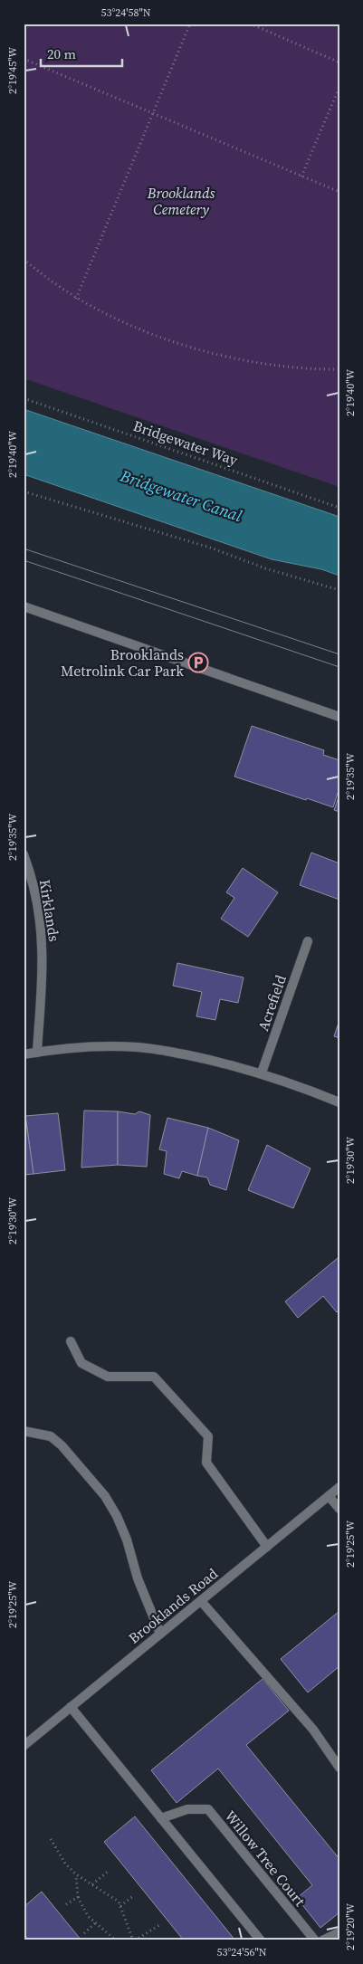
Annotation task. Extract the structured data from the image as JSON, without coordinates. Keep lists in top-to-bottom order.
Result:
{
  "streets": {
    "street": [
      "Kirklands",
      "Acrefield",
      "Brooklands Road",
      "Willow Tree Court"
    ],
    "path": ["Bridgewater Way"]
  },
  "water": ["Bridgewater Canal"],
  "parks": ["Brooklands Cemetery"],
  "places": {
    "parking": ["Brooklands Metrolink Car Park"]
  },
  "scale_bar": "20 m",
  "coordinates": [
    "53°24'58\"N",
    "2°19'45\"W",
    "2°19'40\"W",
    "2°19'35\"W",
    "2°19'30\"W",
    "2°19'25\"W",
    "2°19'20\"W",
    "53°24'56\"N"
  ]
}
